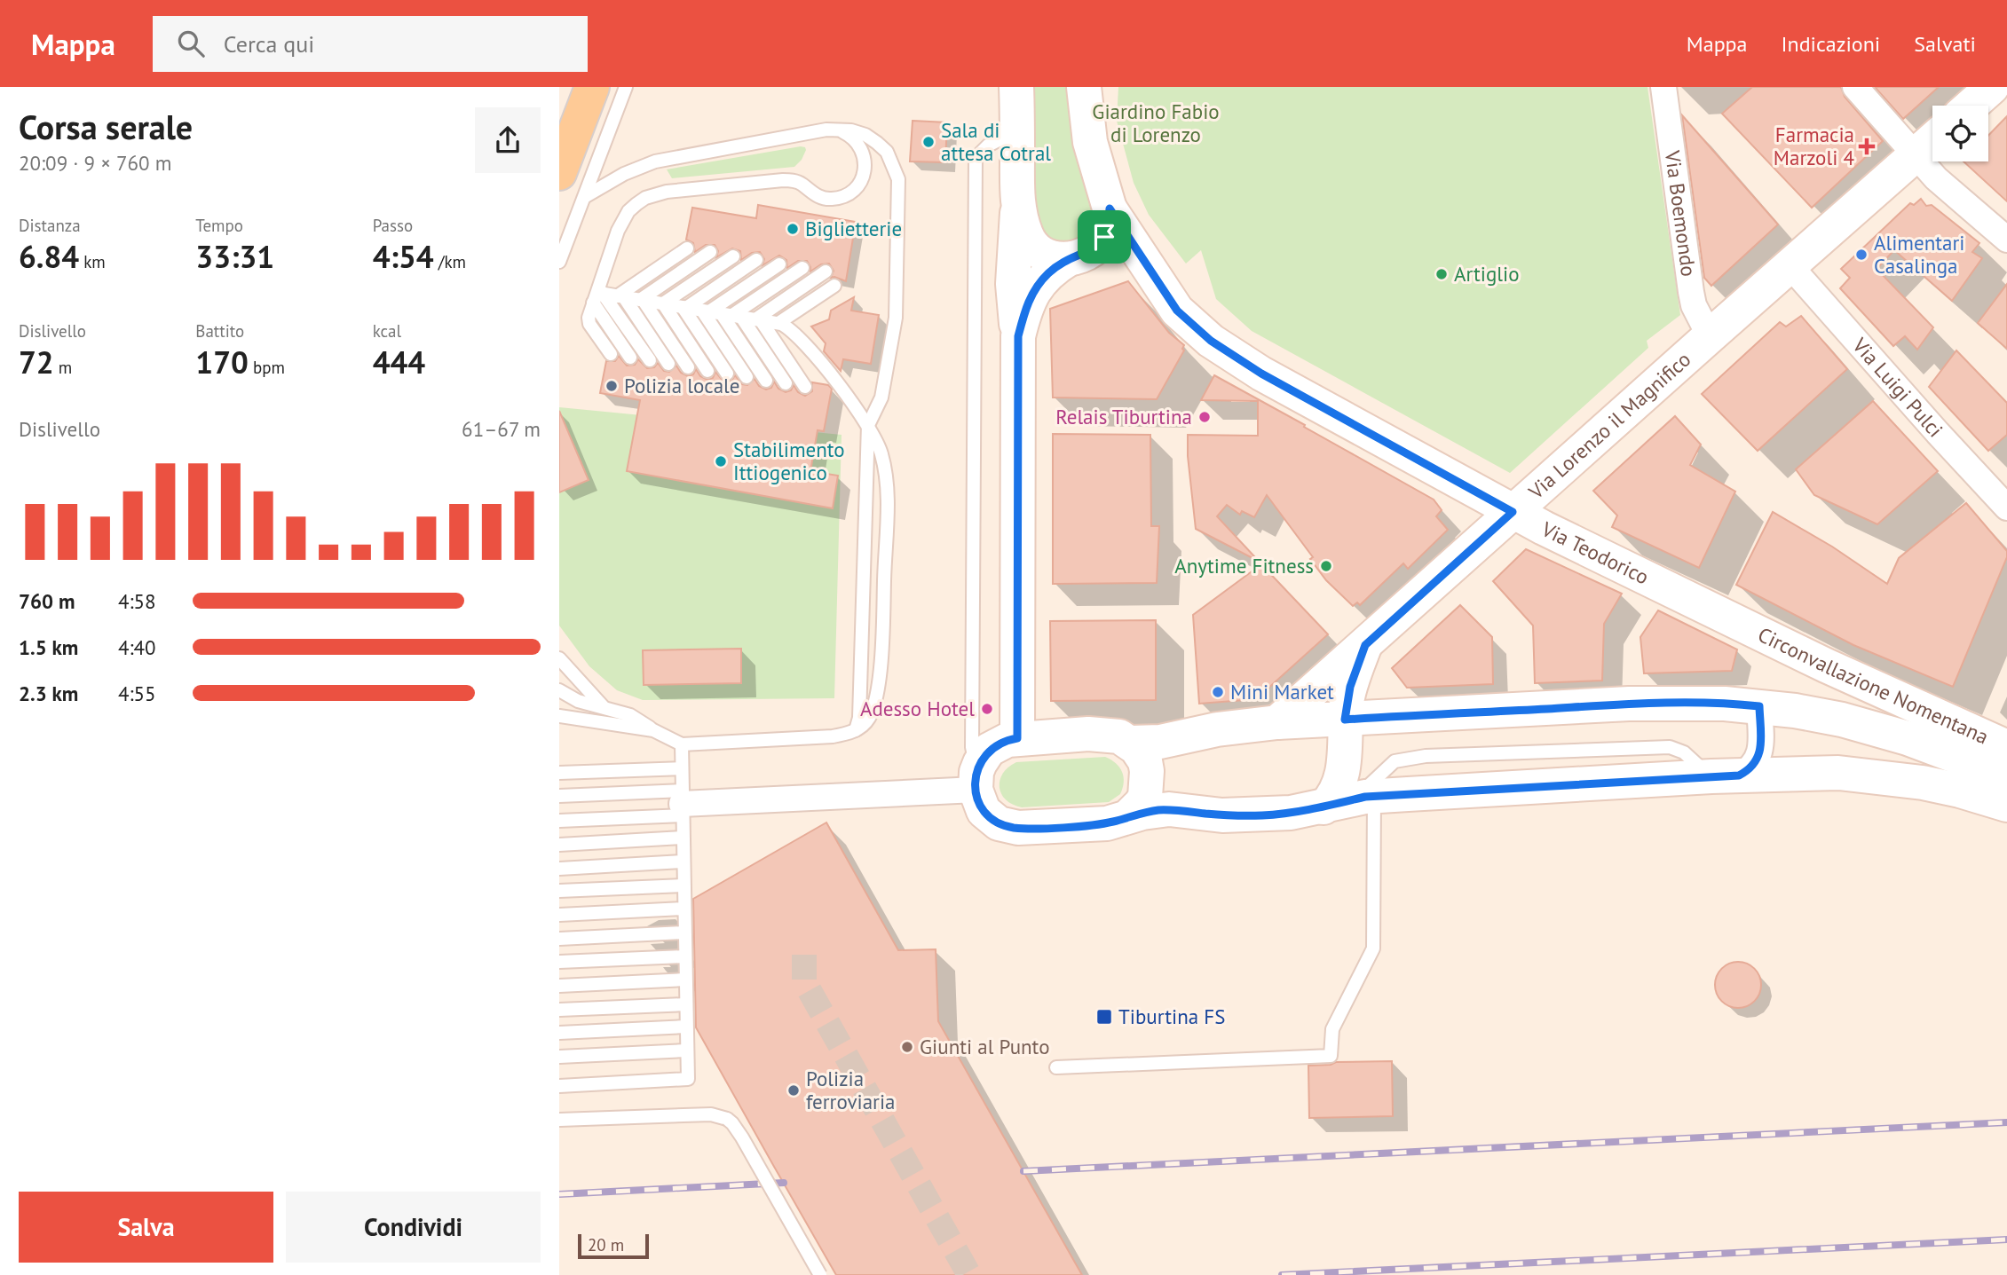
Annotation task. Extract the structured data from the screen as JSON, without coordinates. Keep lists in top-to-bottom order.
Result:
{
  "streets": {
    "street": [
      "Via Boemondo",
      "Via Luigi Pulci",
      "Via Lorenzo il Magnifico",
      "Via Teodorico",
      "Circonvallazione Nomentana"
    ]
  },
  "crossings": [
    ["Via Boemondo", "Via Lorenzo il Magnifico"],
    ["Via Luigi Pulci", "Via Lorenzo il Magnifico"],
    ["Via Lorenzo il Magnifico", "Via Teodorico"],
    ["Via Lorenzo il Magnifico", "Circonvallazione Nomentana"],
    ["Via Teodorico", "Circonvallazione Nomentana"]
  ],
  "parks": ["Giardino Fabio di Lorenzo"],
  "places": {
    "other": [
      "Sala di attesa Cotral",
      "Biglietterie",
      "Alimentari Casalinga",
      "Artiglio",
      "Polizia locale",
      "Relais Tiburtina",
      "Stabilimento Ittiogenico",
      "Anytime Fitness",
      "Mini Market",
      "Adesso Hotel",
      "Giunti al Punto",
      "Polizia ferroviaria"
    ],
    "health": ["Farmacia Marzoli 4"],
    "transit": ["Tiburtina FS"]
  },
  "scale_bar": "20 m",
  "page": {
    "header": "Mappa",
    "search": "Cerca qui",
    "nav": ["Mappa", "Indicazioni", "Salvati"],
    "heading": ["Corsa serale", "20:09 · 9 × 760 m"],
    "stats": [
      ["Distanza", "6.84 km"],
      ["Tempo", "33:31"],
      ["Passo", "4:54 /km"],
      ["Dislivello", "72 m"],
      ["Battito", "170 bpm"],
      ["kcal", "444"]
    ],
    "chart": ["Dislivello", "61–67 m"],
    "list": [
      {
        "name": "760 m",
        "note": "4:58"
      },
      {
        "name": "1.5 km",
        "note": "4:40"
      },
      {
        "name": "2.3 km",
        "note": "4:55"
      }
    ],
    "buttons": ["Salva", "Condividi"],
    "scale": "20 m"
  }
}
